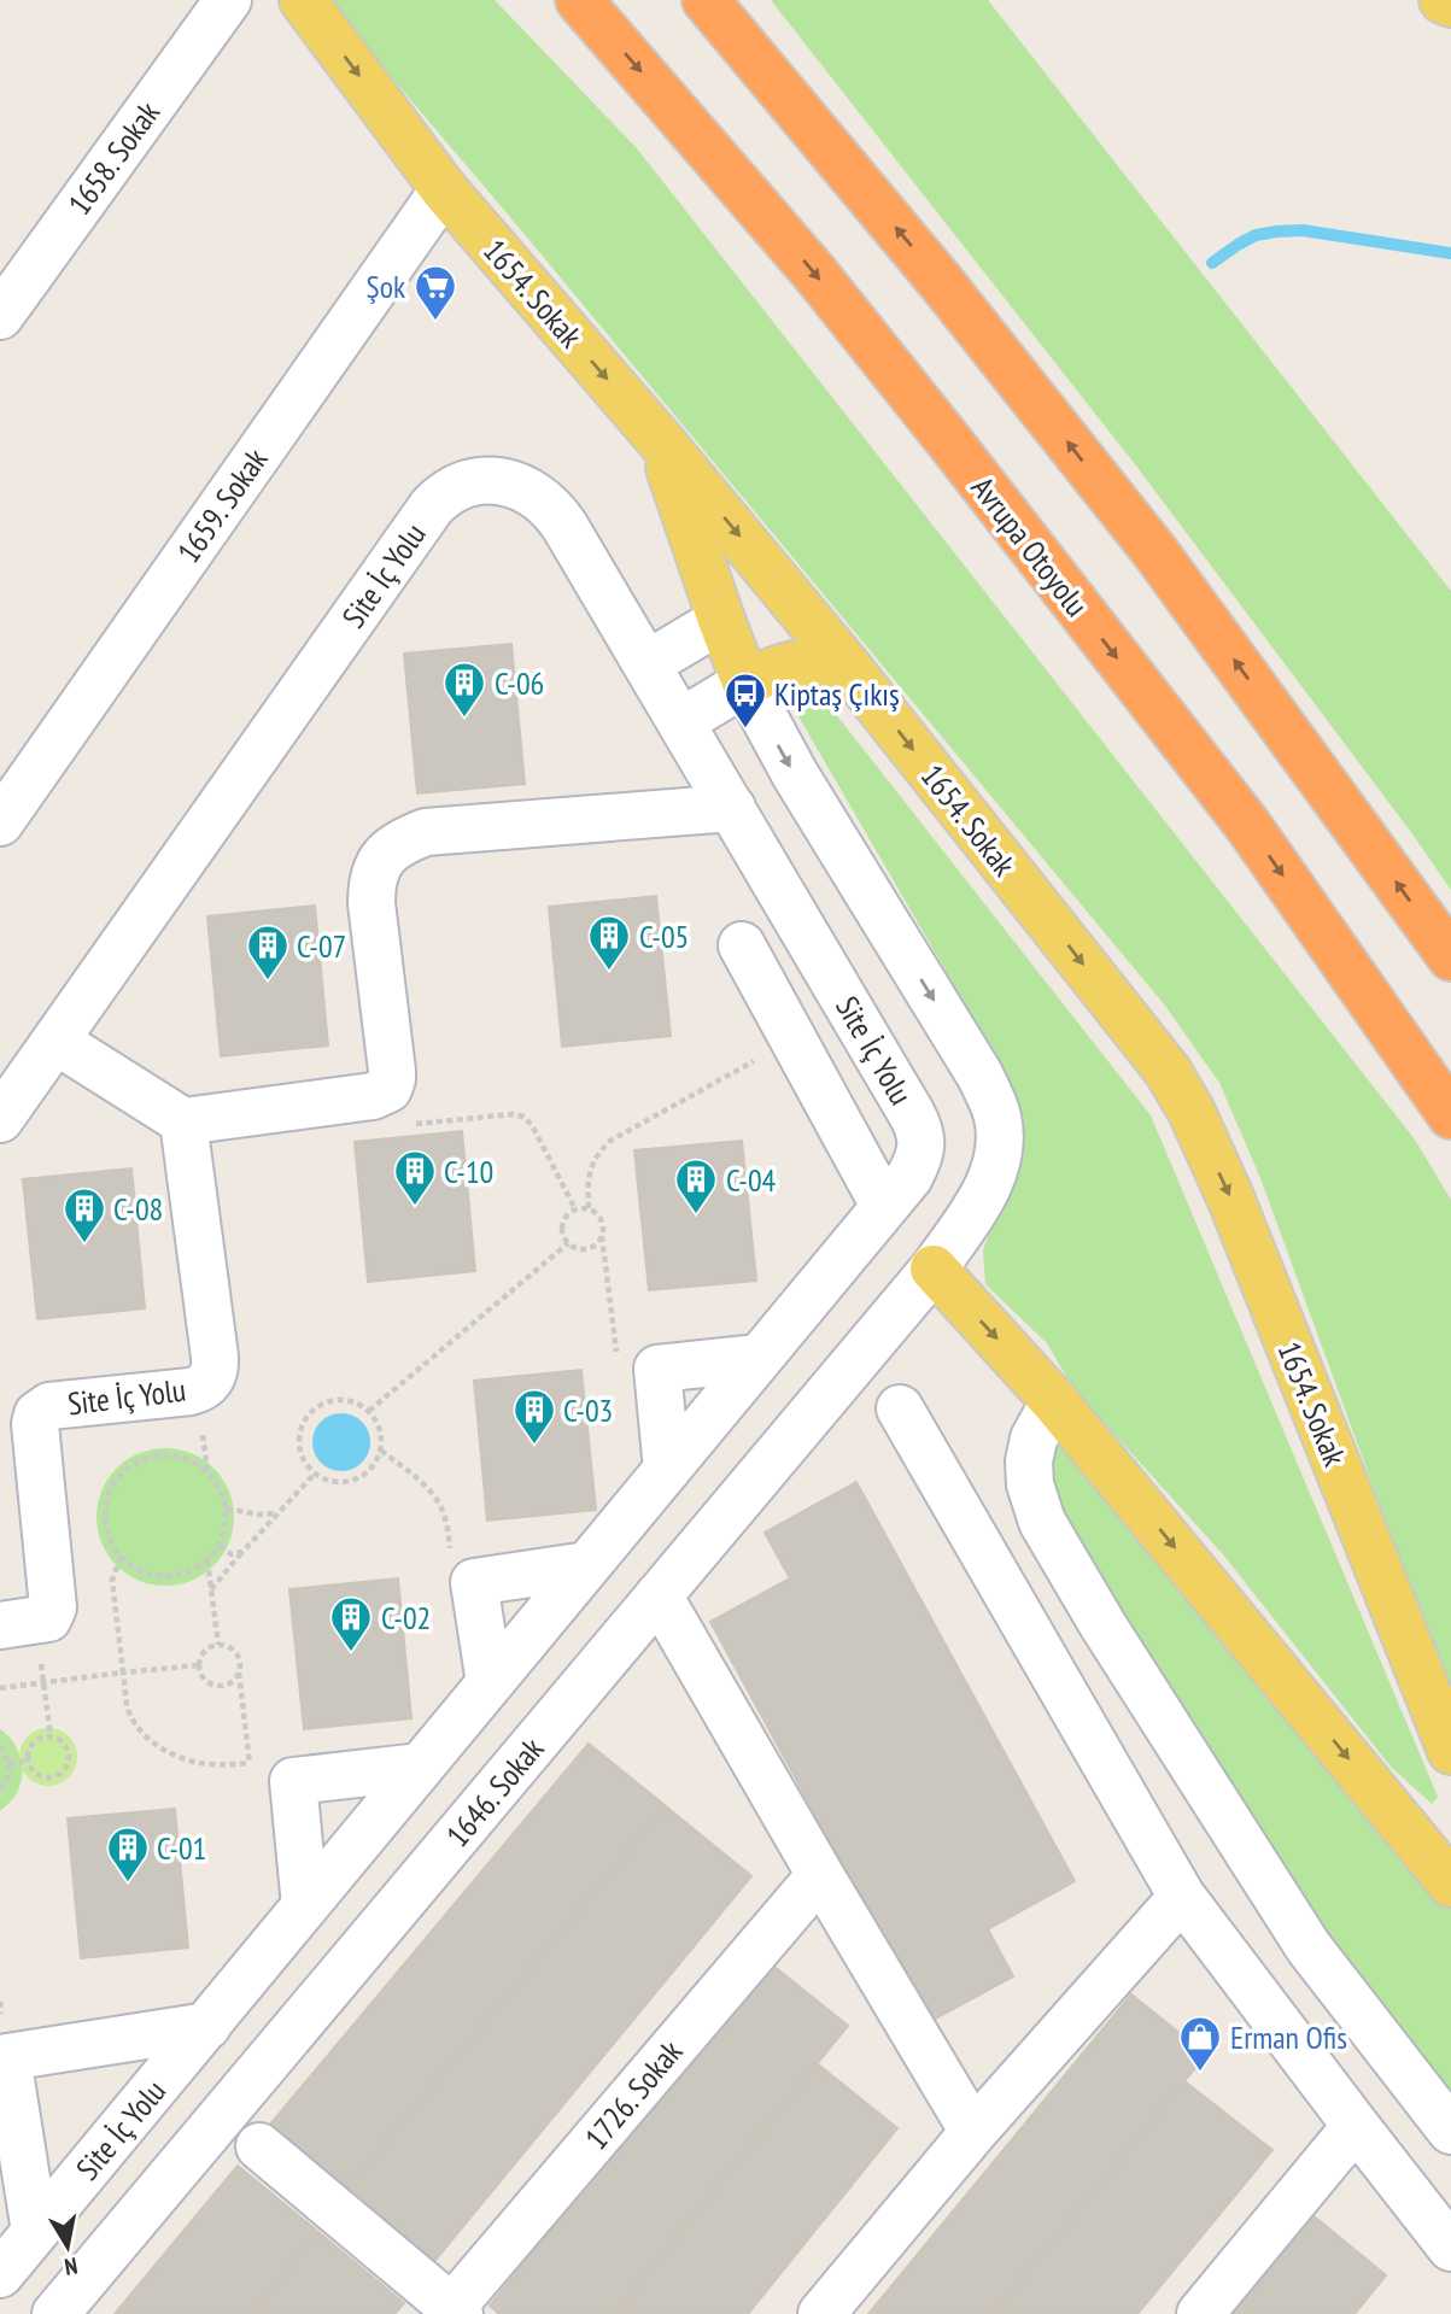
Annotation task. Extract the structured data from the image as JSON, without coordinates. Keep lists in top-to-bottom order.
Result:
{
  "streets": {
    "highway": ["Avrupa Otoyolu"],
    "main road": ["1654. Sokak"],
    "street": [
      "1658. Sokak",
      "1659. Sokak",
      "Site İç Yolu",
      "1646. Sokak",
      "1726. Sokak"
    ]
  },
  "crossings": [
    ["1654. Sokak", "1659. Sokak"]
  ],
  "places": {
    "supermarket": ["Şok"],
    "building": [
      "C-06",
      "C-05",
      "C-07",
      "C-10",
      "C-04",
      "C-08",
      "C-03",
      "C-02",
      "C-01"
    ],
    "bus stop": ["Kiptaş Çıkış"],
    "shop": ["Erman Ofis"]
  },
  "north": "bottom"
}
